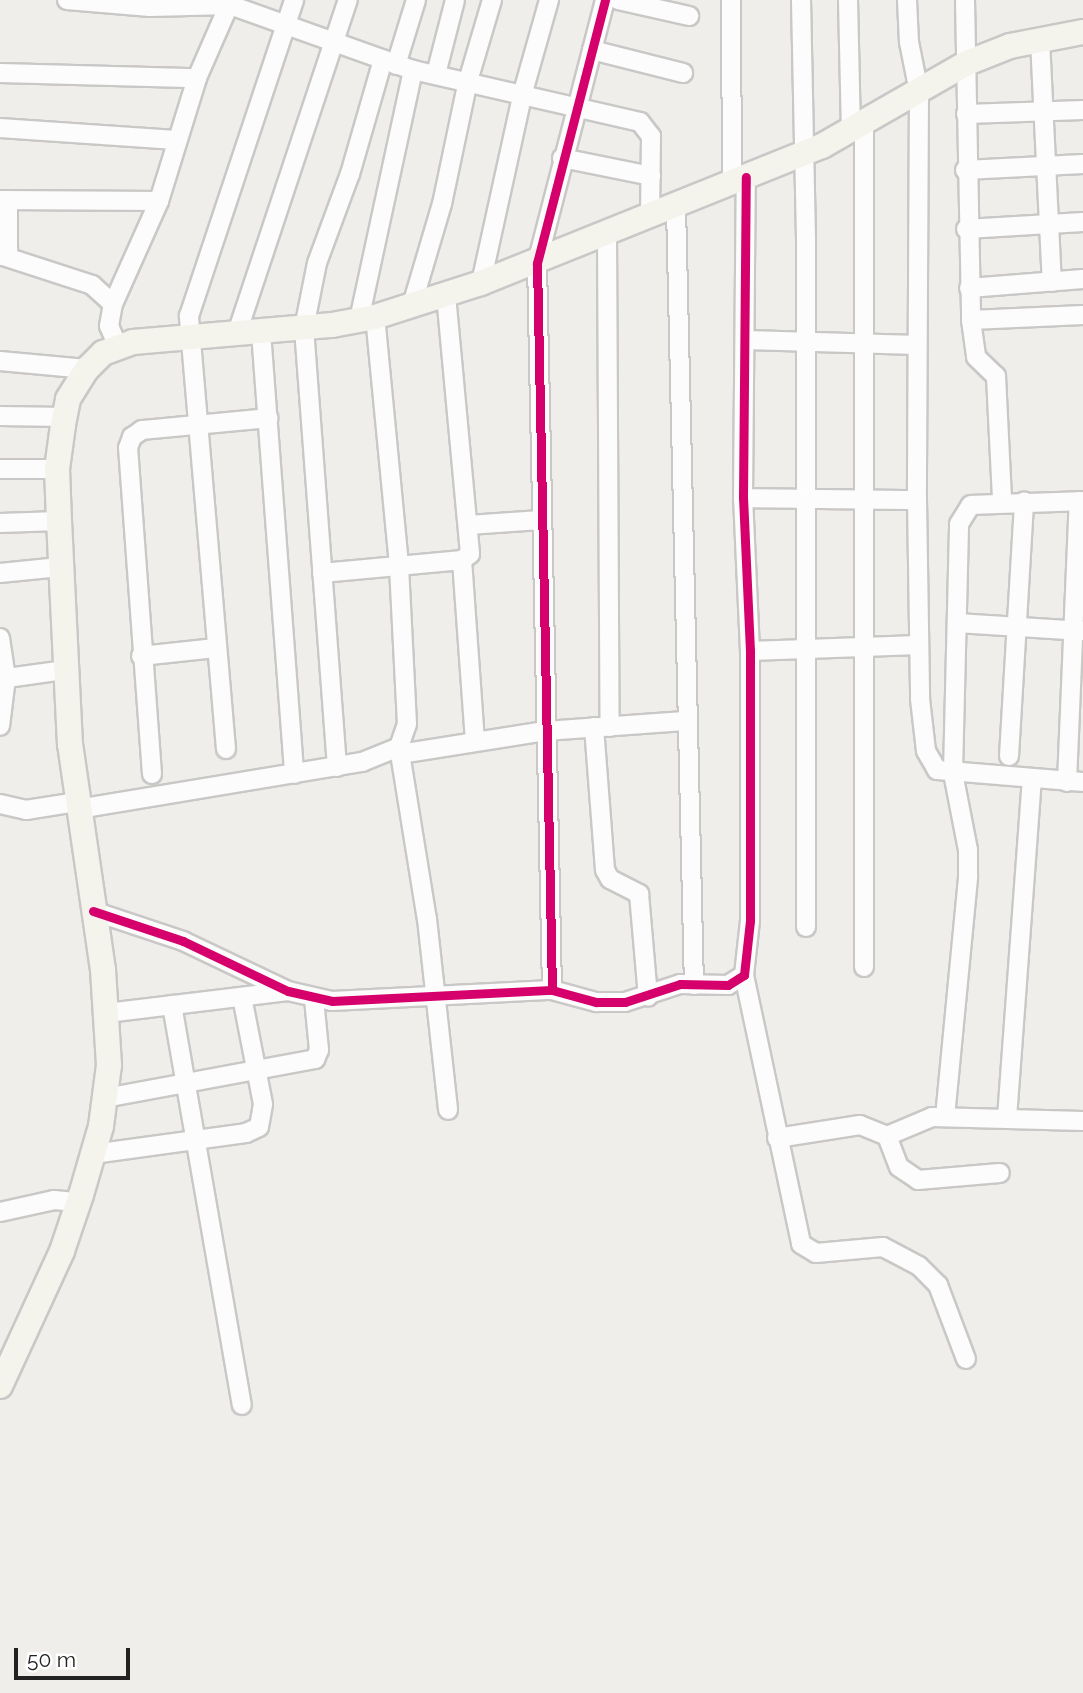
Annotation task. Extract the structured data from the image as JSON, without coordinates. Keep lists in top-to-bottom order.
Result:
{
  "scale_bar": "50 m"
}
